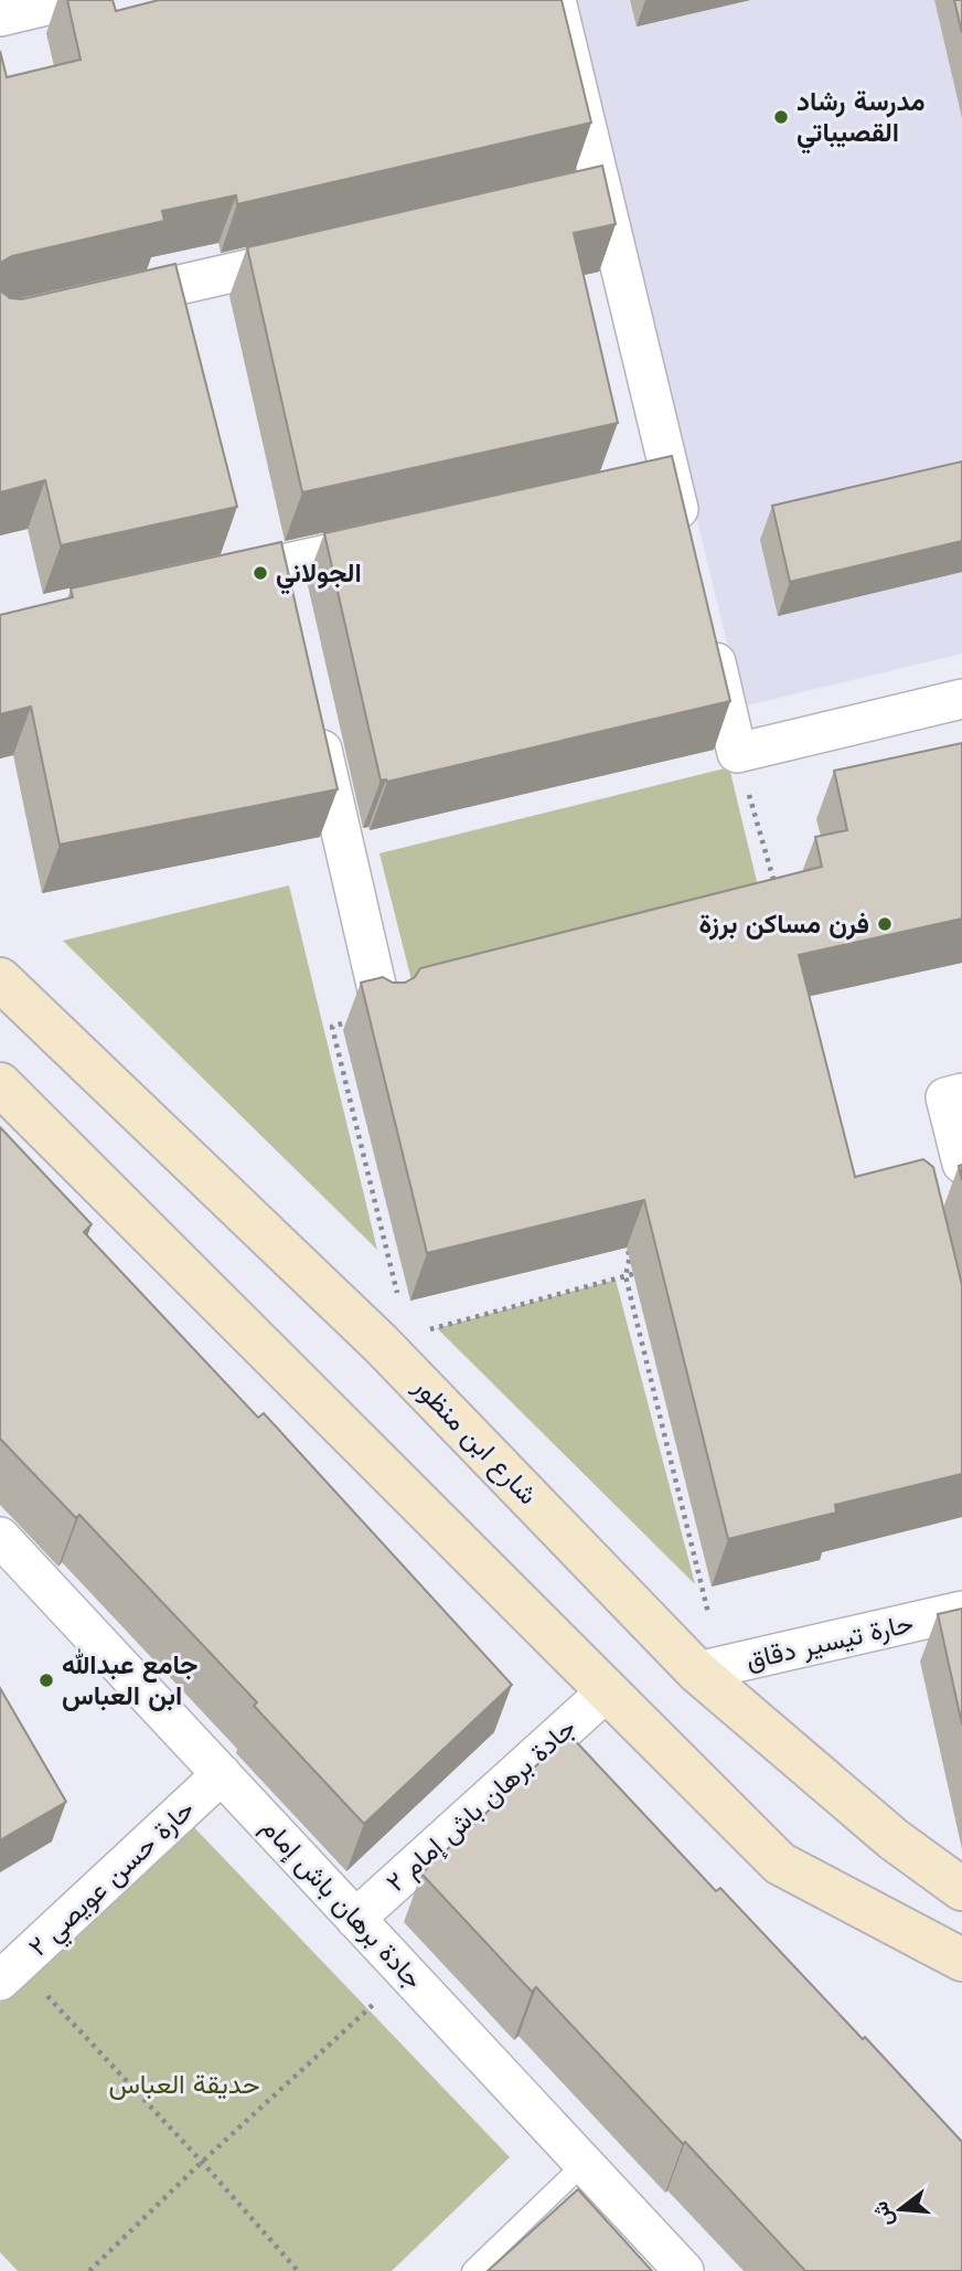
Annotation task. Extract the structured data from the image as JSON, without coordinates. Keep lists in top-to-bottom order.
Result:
{
  "streets": {
    "main road": ["شارع ابن منظور"],
    "street": [
      "حارة تيسير دقاق",
      "جادة برهان باش إمام ٢",
      "حارة حسن عويصي ٢",
      "جادة برهان باش إمام"
    ]
  },
  "crossings": [
    ["شارع ابن منظور", "حارة تيسير دقاق"],
    ["جادة برهان باش إمام ٢", "جادة برهان باش إمام"],
    ["حارة حسن عويصي ٢", "جادة برهان باش إمام"]
  ],
  "parks": ["حديقة العباس"],
  "places": [
    "مدرسة رشاد القصيباتي",
    "الجولاني",
    "فرن مساكن برزة",
    "جامع عبدالله ابن العباس"
  ],
  "north": "left"
}
